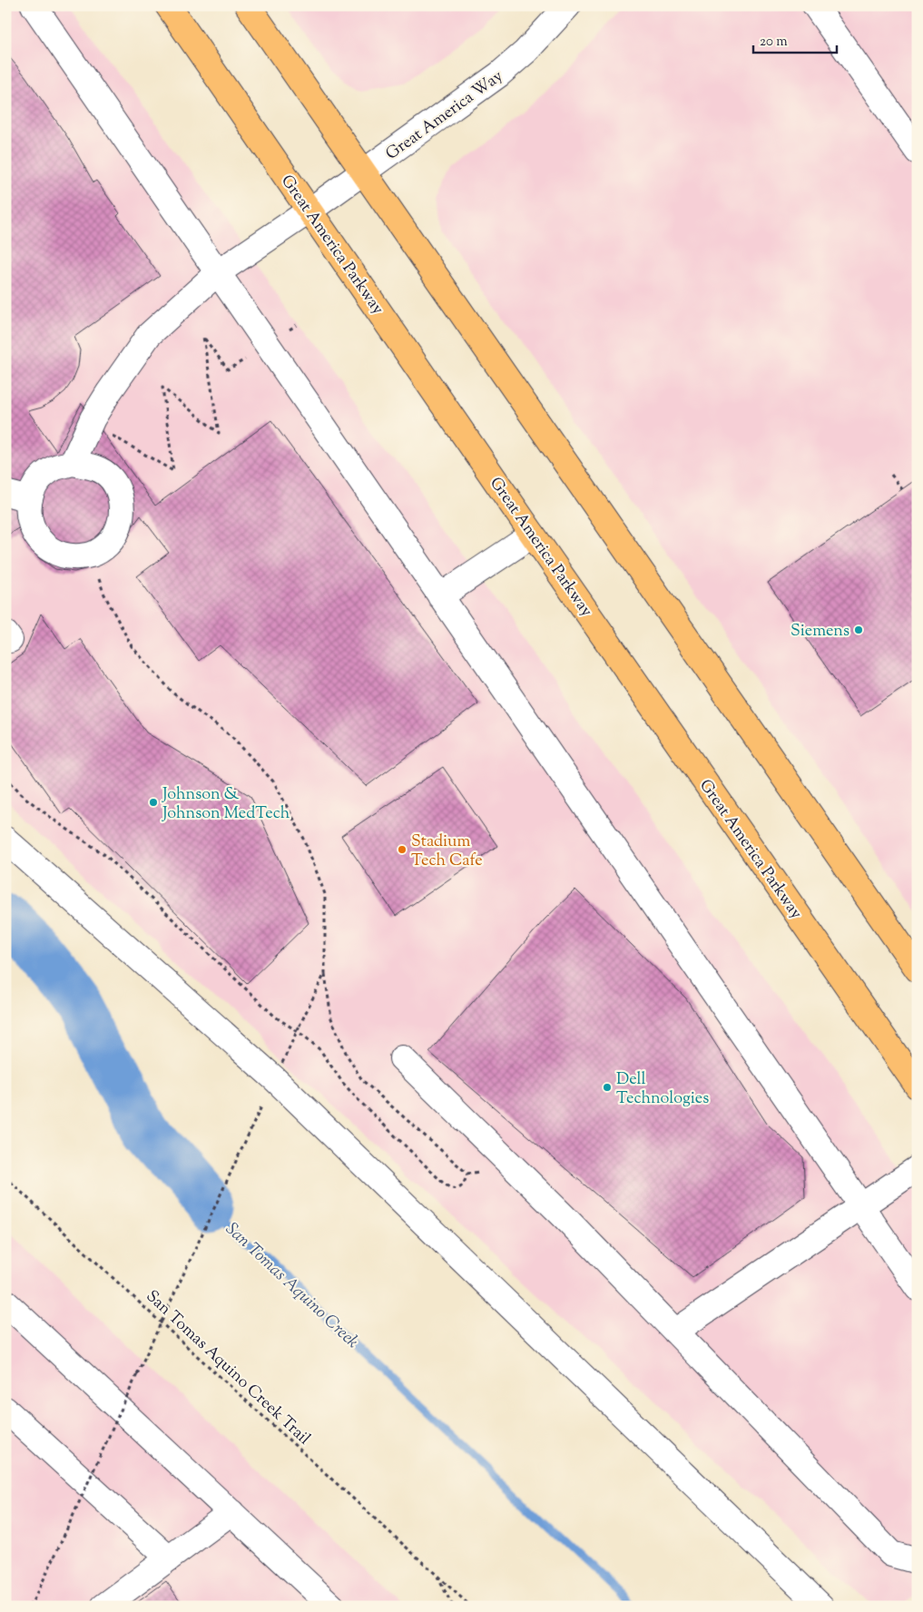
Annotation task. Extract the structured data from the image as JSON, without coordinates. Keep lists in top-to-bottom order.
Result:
{
  "streets": {
    "main road": ["Great America Parkway"],
    "street": ["Great America Way"],
    "path": ["San Tomas Aquino Creek Trail"]
  },
  "crossings": [
    ["Great America Way", "Great America Parkway"]
  ],
  "water": ["San Tomas Aquino Creek"],
  "places": [
    "Siemens",
    "Johnson & Johnson MedTech",
    "Stadium Tech Cafe",
    "Dell Technologies"
  ],
  "scale_bar": "20 m"
}
